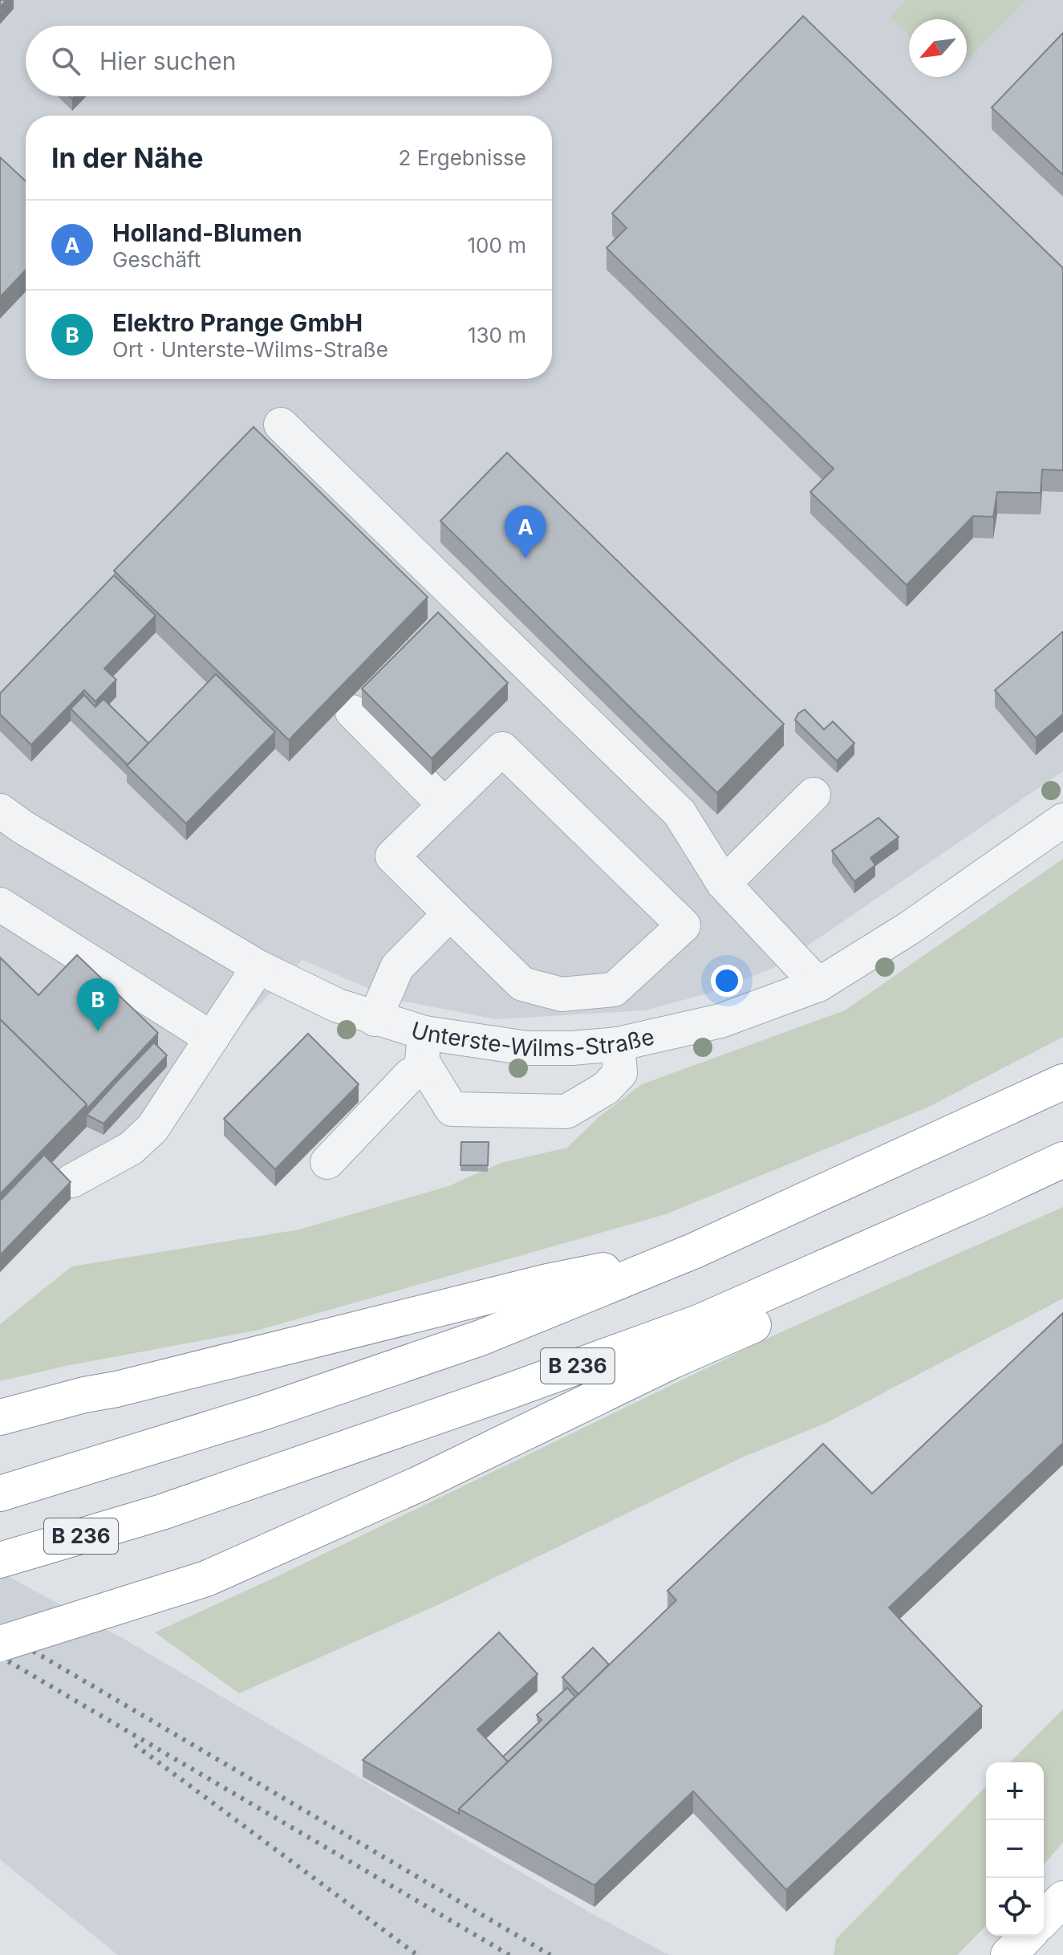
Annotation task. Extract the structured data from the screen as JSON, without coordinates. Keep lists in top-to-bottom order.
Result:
{
  "streets": {
    "main road": ["B 236"],
    "street": ["Unterste-Wilms-Straße"]
  },
  "north": "bottom left",
  "page": {
    "search": "Hier suchen",
    "heading": ["In der Nähe", "2 Ergebnisse"],
    "list": [
      {
        "mark": "A",
        "name": "Holland-Blumen",
        "note": "Geschäft",
        "value": "100 m"
      },
      {
        "mark": "B",
        "name": "Elektro Prange GmbH",
        "note": "Ort · Unterste-Wilms-Straße",
        "value": "130 m"
      }
    ],
    "pins": ["A", "B"],
    "map_buttons": ["+", "−"]
  }
}
